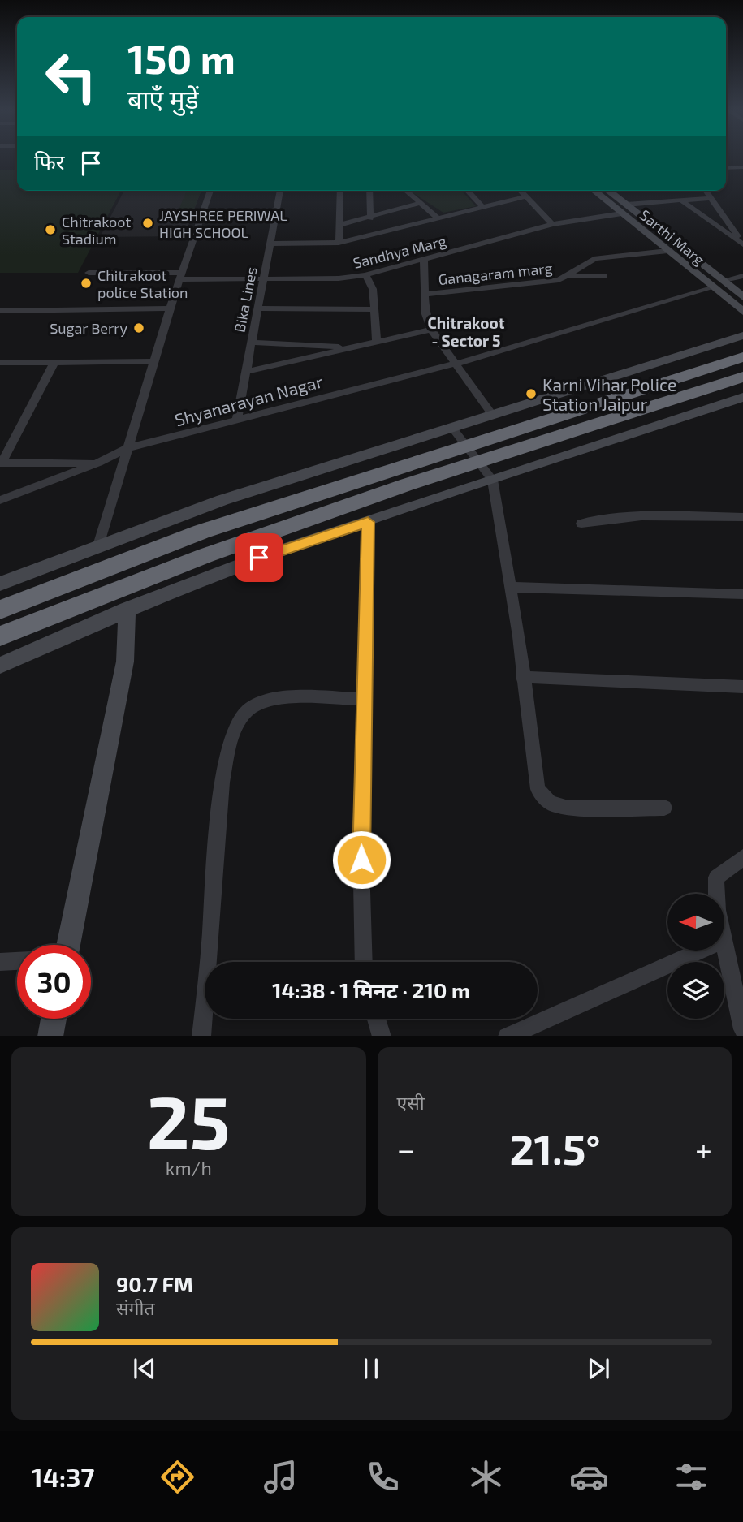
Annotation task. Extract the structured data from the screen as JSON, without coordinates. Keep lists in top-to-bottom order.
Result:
{
  "streets": {
    "street": [
      "Sarthi Marg",
      "Sandhya Marg",
      "Ganagaram marg",
      "Bika Lines",
      "Shyanarayan Nagar"
    ]
  },
  "crossings": [
    ["Sarthi Marg", "Sandhya Marg"],
    ["Sarthi Marg", "Ganagaram marg"],
    ["Sarthi Marg", "Shyanarayan Nagar"],
    ["Sandhya Marg", "Bika Lines"],
    ["Bika Lines", "Shyanarayan Nagar"]
  ],
  "districts": ["Chitrakoot - Sector 5"],
  "places": [
    "JAYSHREE PERIWAL HIGH SCHOOL",
    "Chitrakoot Stadium",
    "Chitrakoot police Station",
    "Sugar Berry",
    "Karni Vihar Police Station Jaipur"
  ],
  "north": "left",
  "page": {
    "turn": ["150 m", "बाएँ मुड़ें"],
    "then": "फिर",
    "limit": "30",
    "trip": "14:38 · 1 मिनट · 210 m",
    "tile": [
      ["25", "km/h"],
      "एसी"
    ],
    "heat": ["−", "21.5°", "+"],
    "song": ["90.7 FM", "संगीत"],
    "tabs": "14:37"
  }
}
